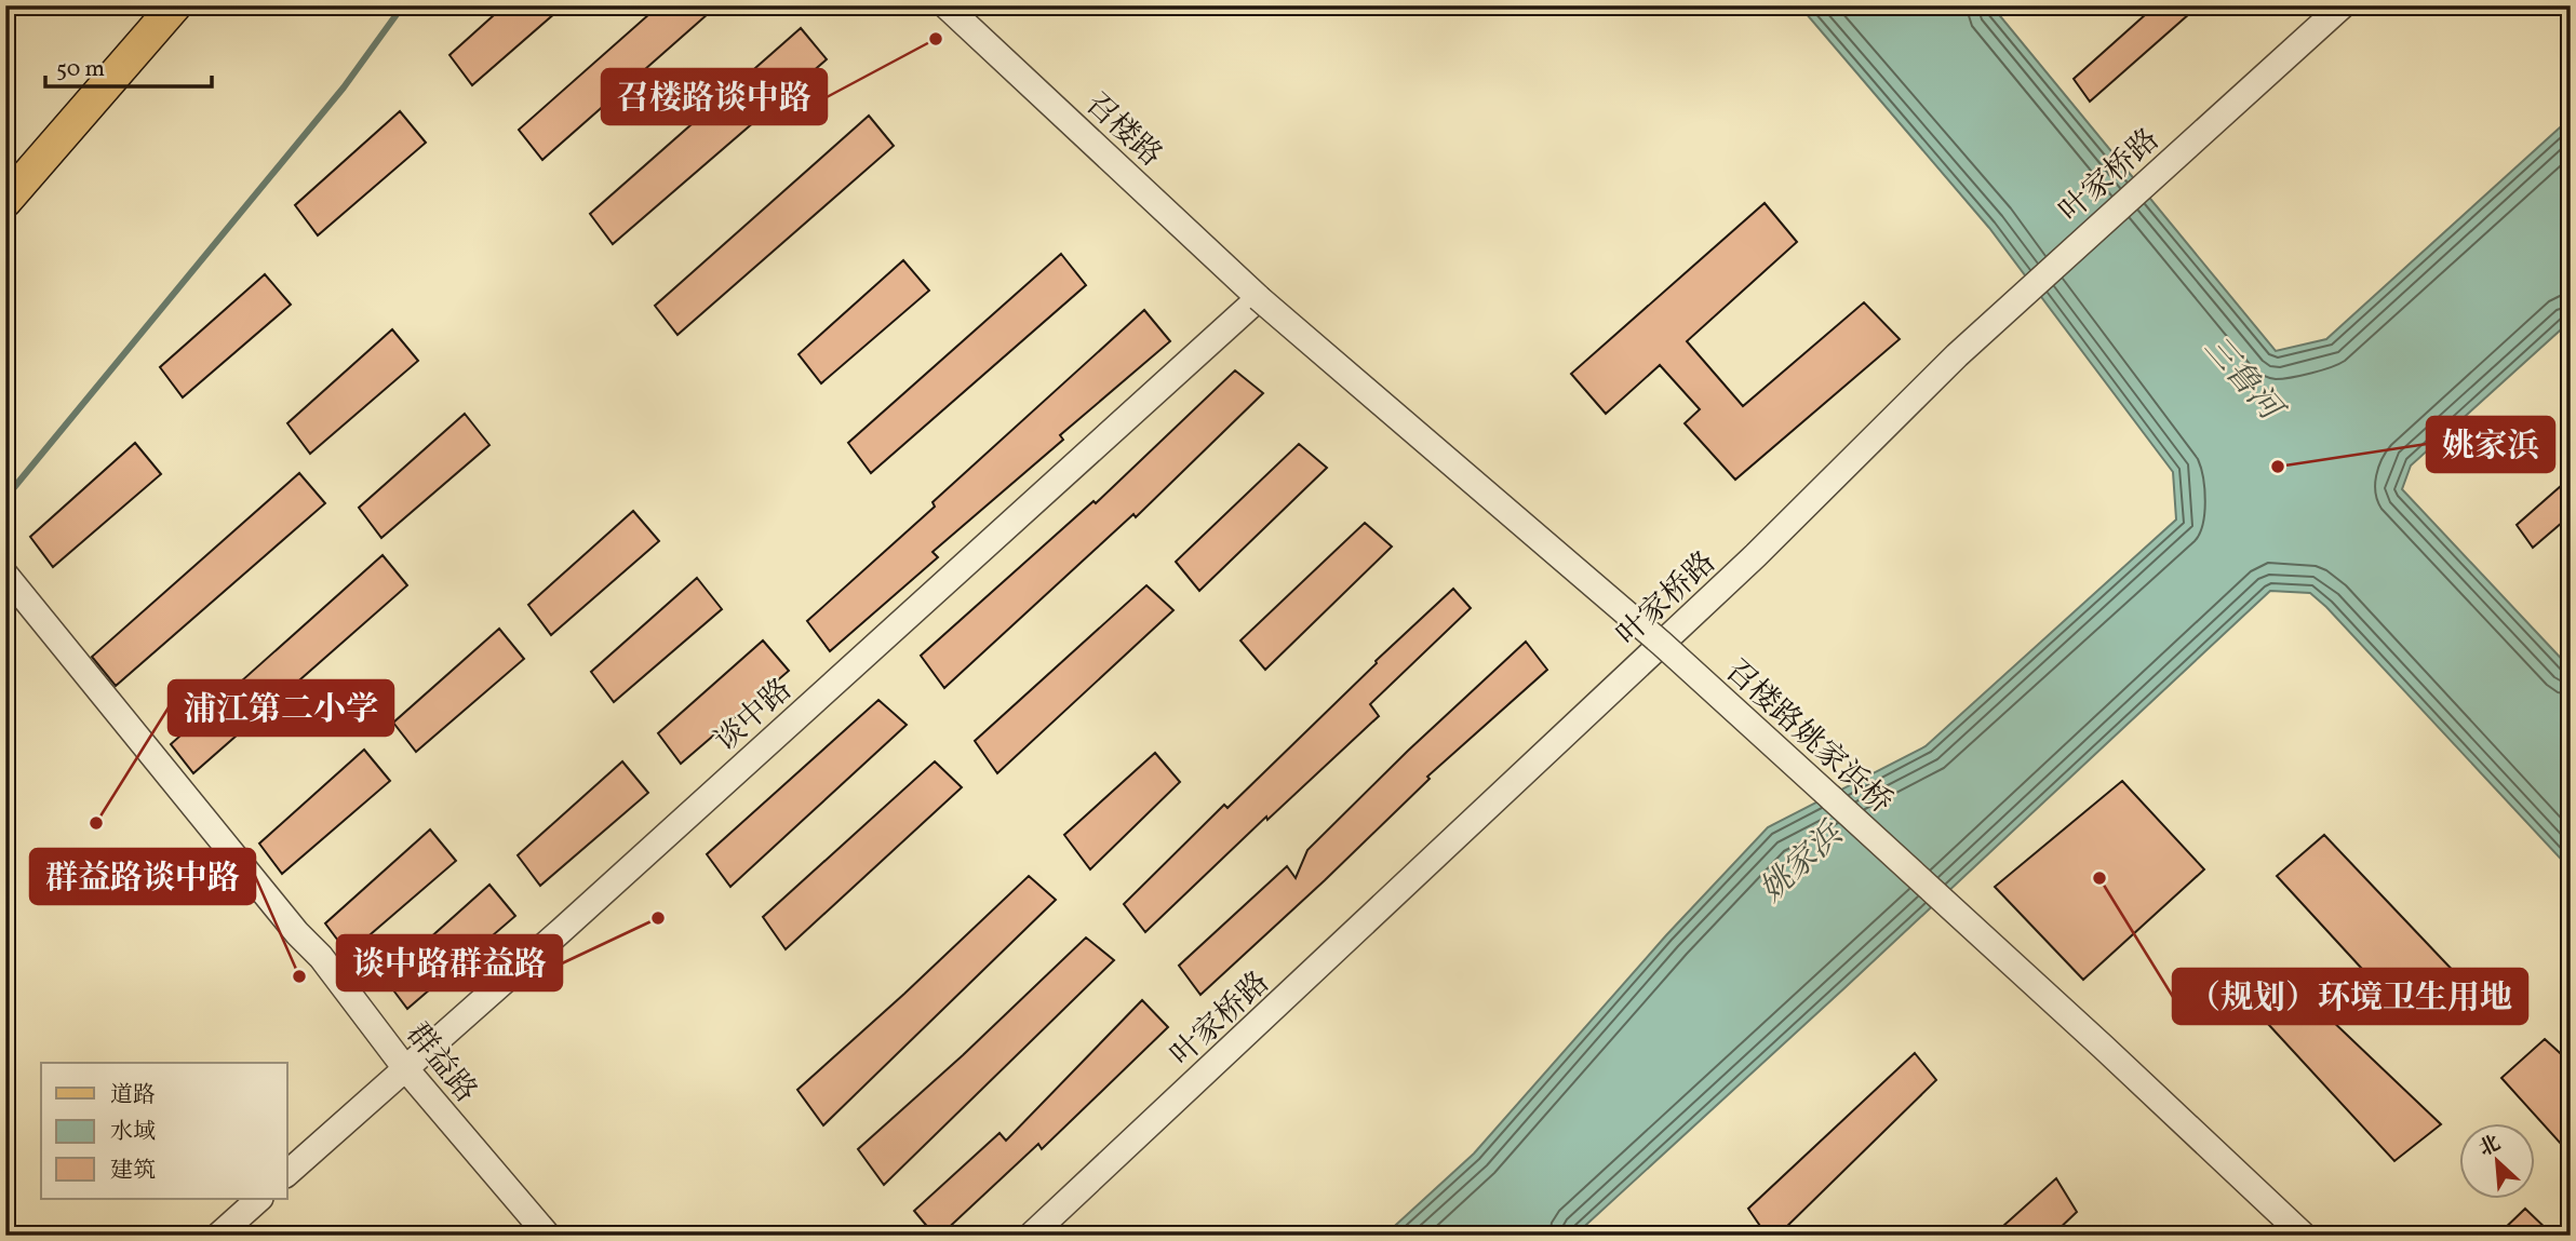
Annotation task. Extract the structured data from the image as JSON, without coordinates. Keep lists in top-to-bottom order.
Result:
{
  "streets": {
    "street": [
      "召楼路",
      "叶家桥路",
      "谈中路",
      "召楼路姚家浜桥",
      "群益路"
    ]
  },
  "crossings": [
    ["召楼路", "谈中路"],
    ["召楼路", "召楼路姚家浜桥"],
    ["谈中路", "召楼路姚家浜桥"],
    ["谈中路", "群益路"]
  ],
  "water": ["三鲁河", "姚家浜"],
  "places": [
    "召楼路谈中路",
    "姚家浜",
    "浦江第二小学",
    "（规划）环境卫生用地",
    "谈中路群益路",
    "群益路谈中路"
  ],
  "legend": ["道路", "水域", "建筑"],
  "scale_bar": "50 m",
  "north": "top left"
}
